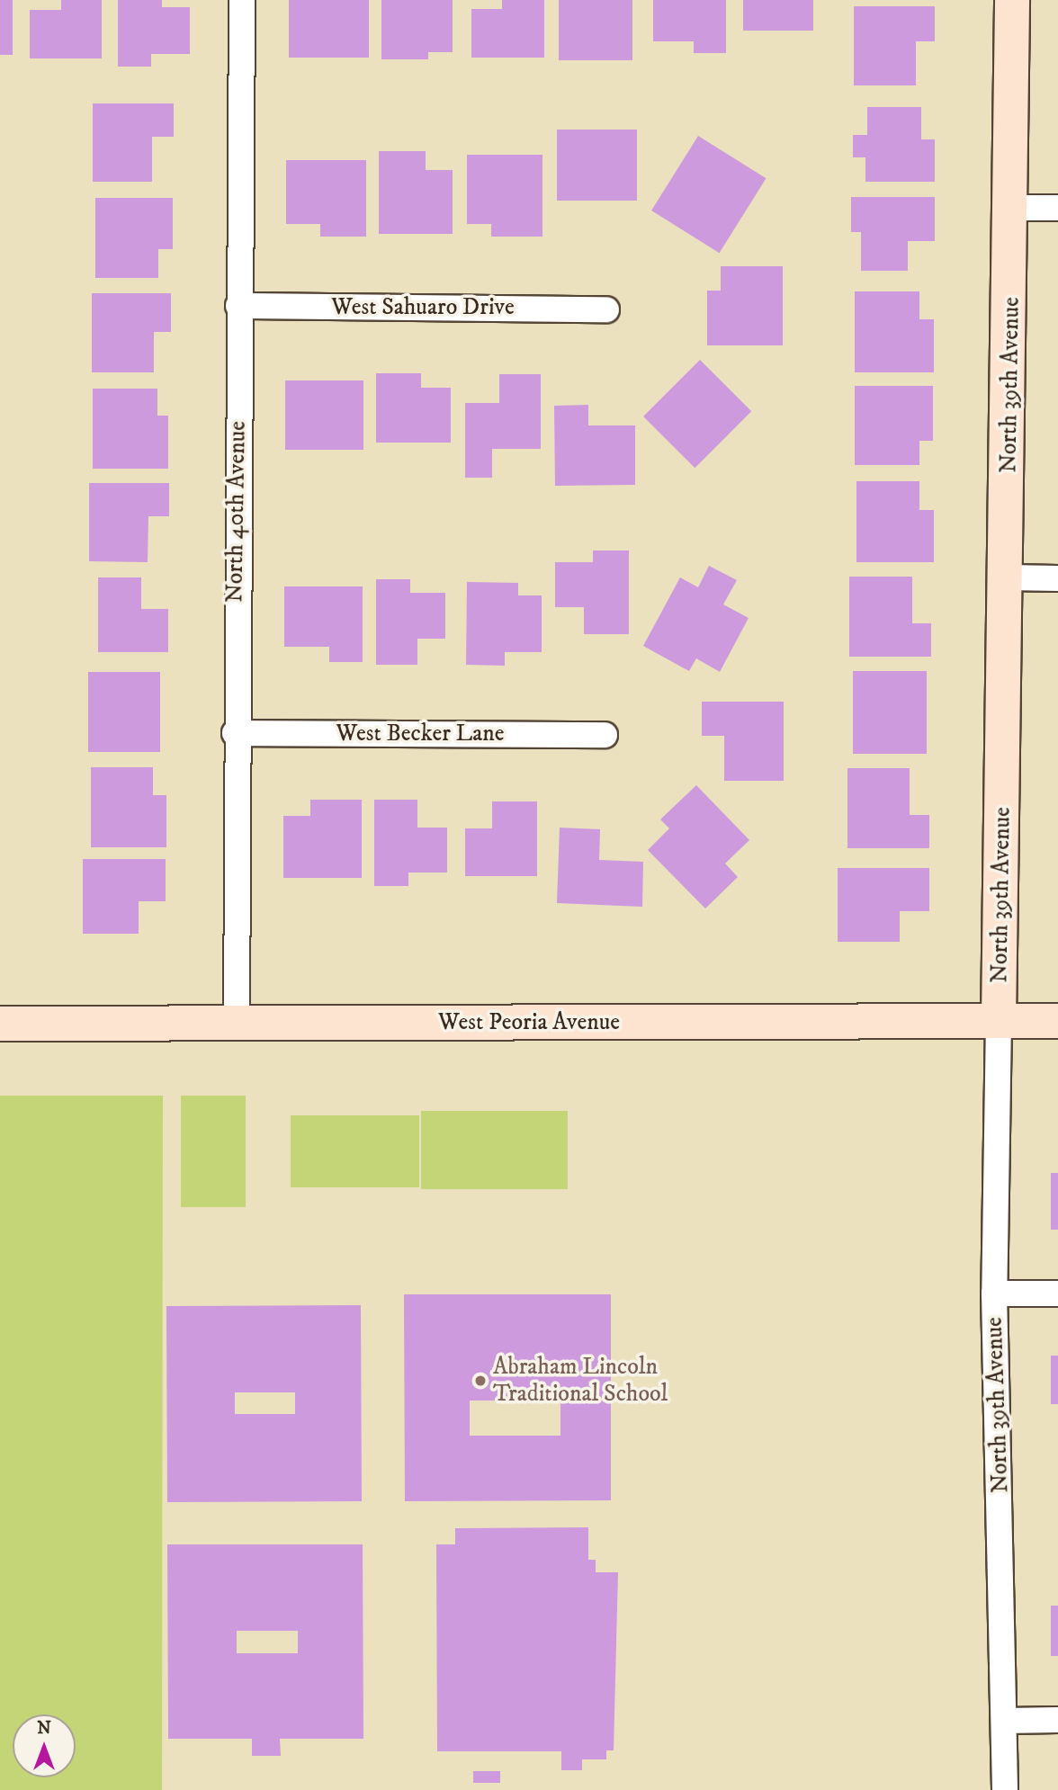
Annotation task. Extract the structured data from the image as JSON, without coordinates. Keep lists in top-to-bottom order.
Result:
{
  "streets": {
    "main road": ["North 39th Avenue", "West Peoria Avenue"],
    "street": ["West Sahuaro Drive", "North 40th Avenue", "West Becker Lane"]
  },
  "crossings": [
    ["West Sahuaro Drive", "North 40th Avenue"],
    ["North 39th Avenue", "West Peoria Avenue"],
    ["North 40th Avenue", "West Becker Lane"],
    ["North 40th Avenue", "West Peoria Avenue"]
  ],
  "places": ["Abraham Lincoln Traditional School"],
  "north": "top"
}
